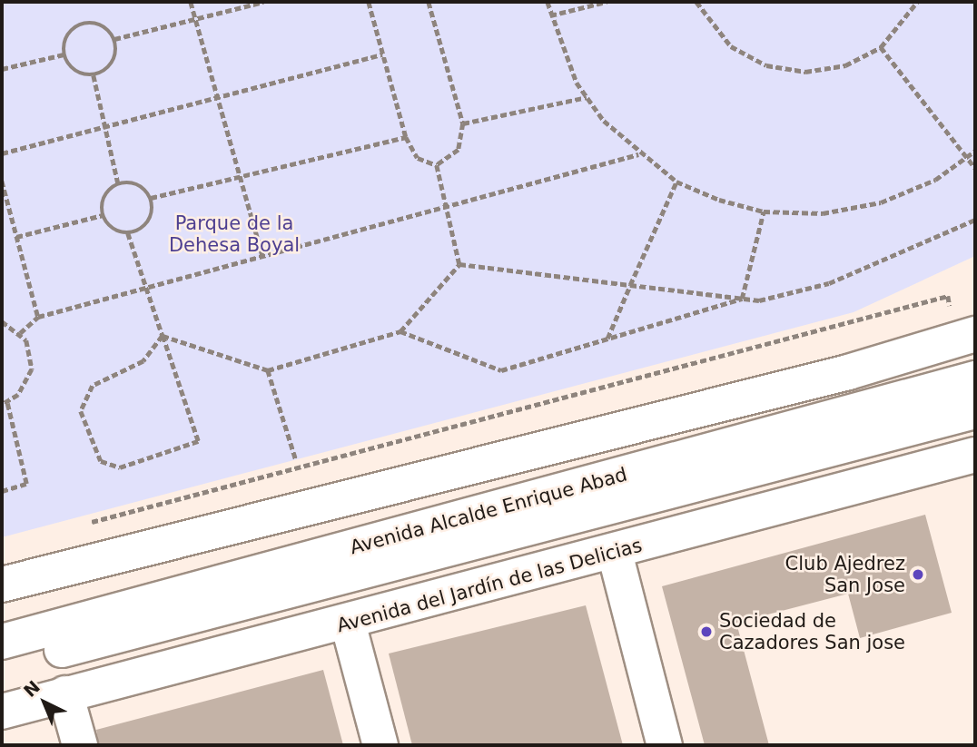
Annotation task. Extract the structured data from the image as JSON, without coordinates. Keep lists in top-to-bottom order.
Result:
{
  "streets": {
    "street": ["Avenida Alcalde Enrique Abad", "Avenida del Jardín de las Delicias"]
  },
  "parks": ["Parque de la Dehesa Boyal"],
  "places": ["Club Ajedrez San Jose", "Sociedad de Cazadores San jose"],
  "north": "top left"
}
